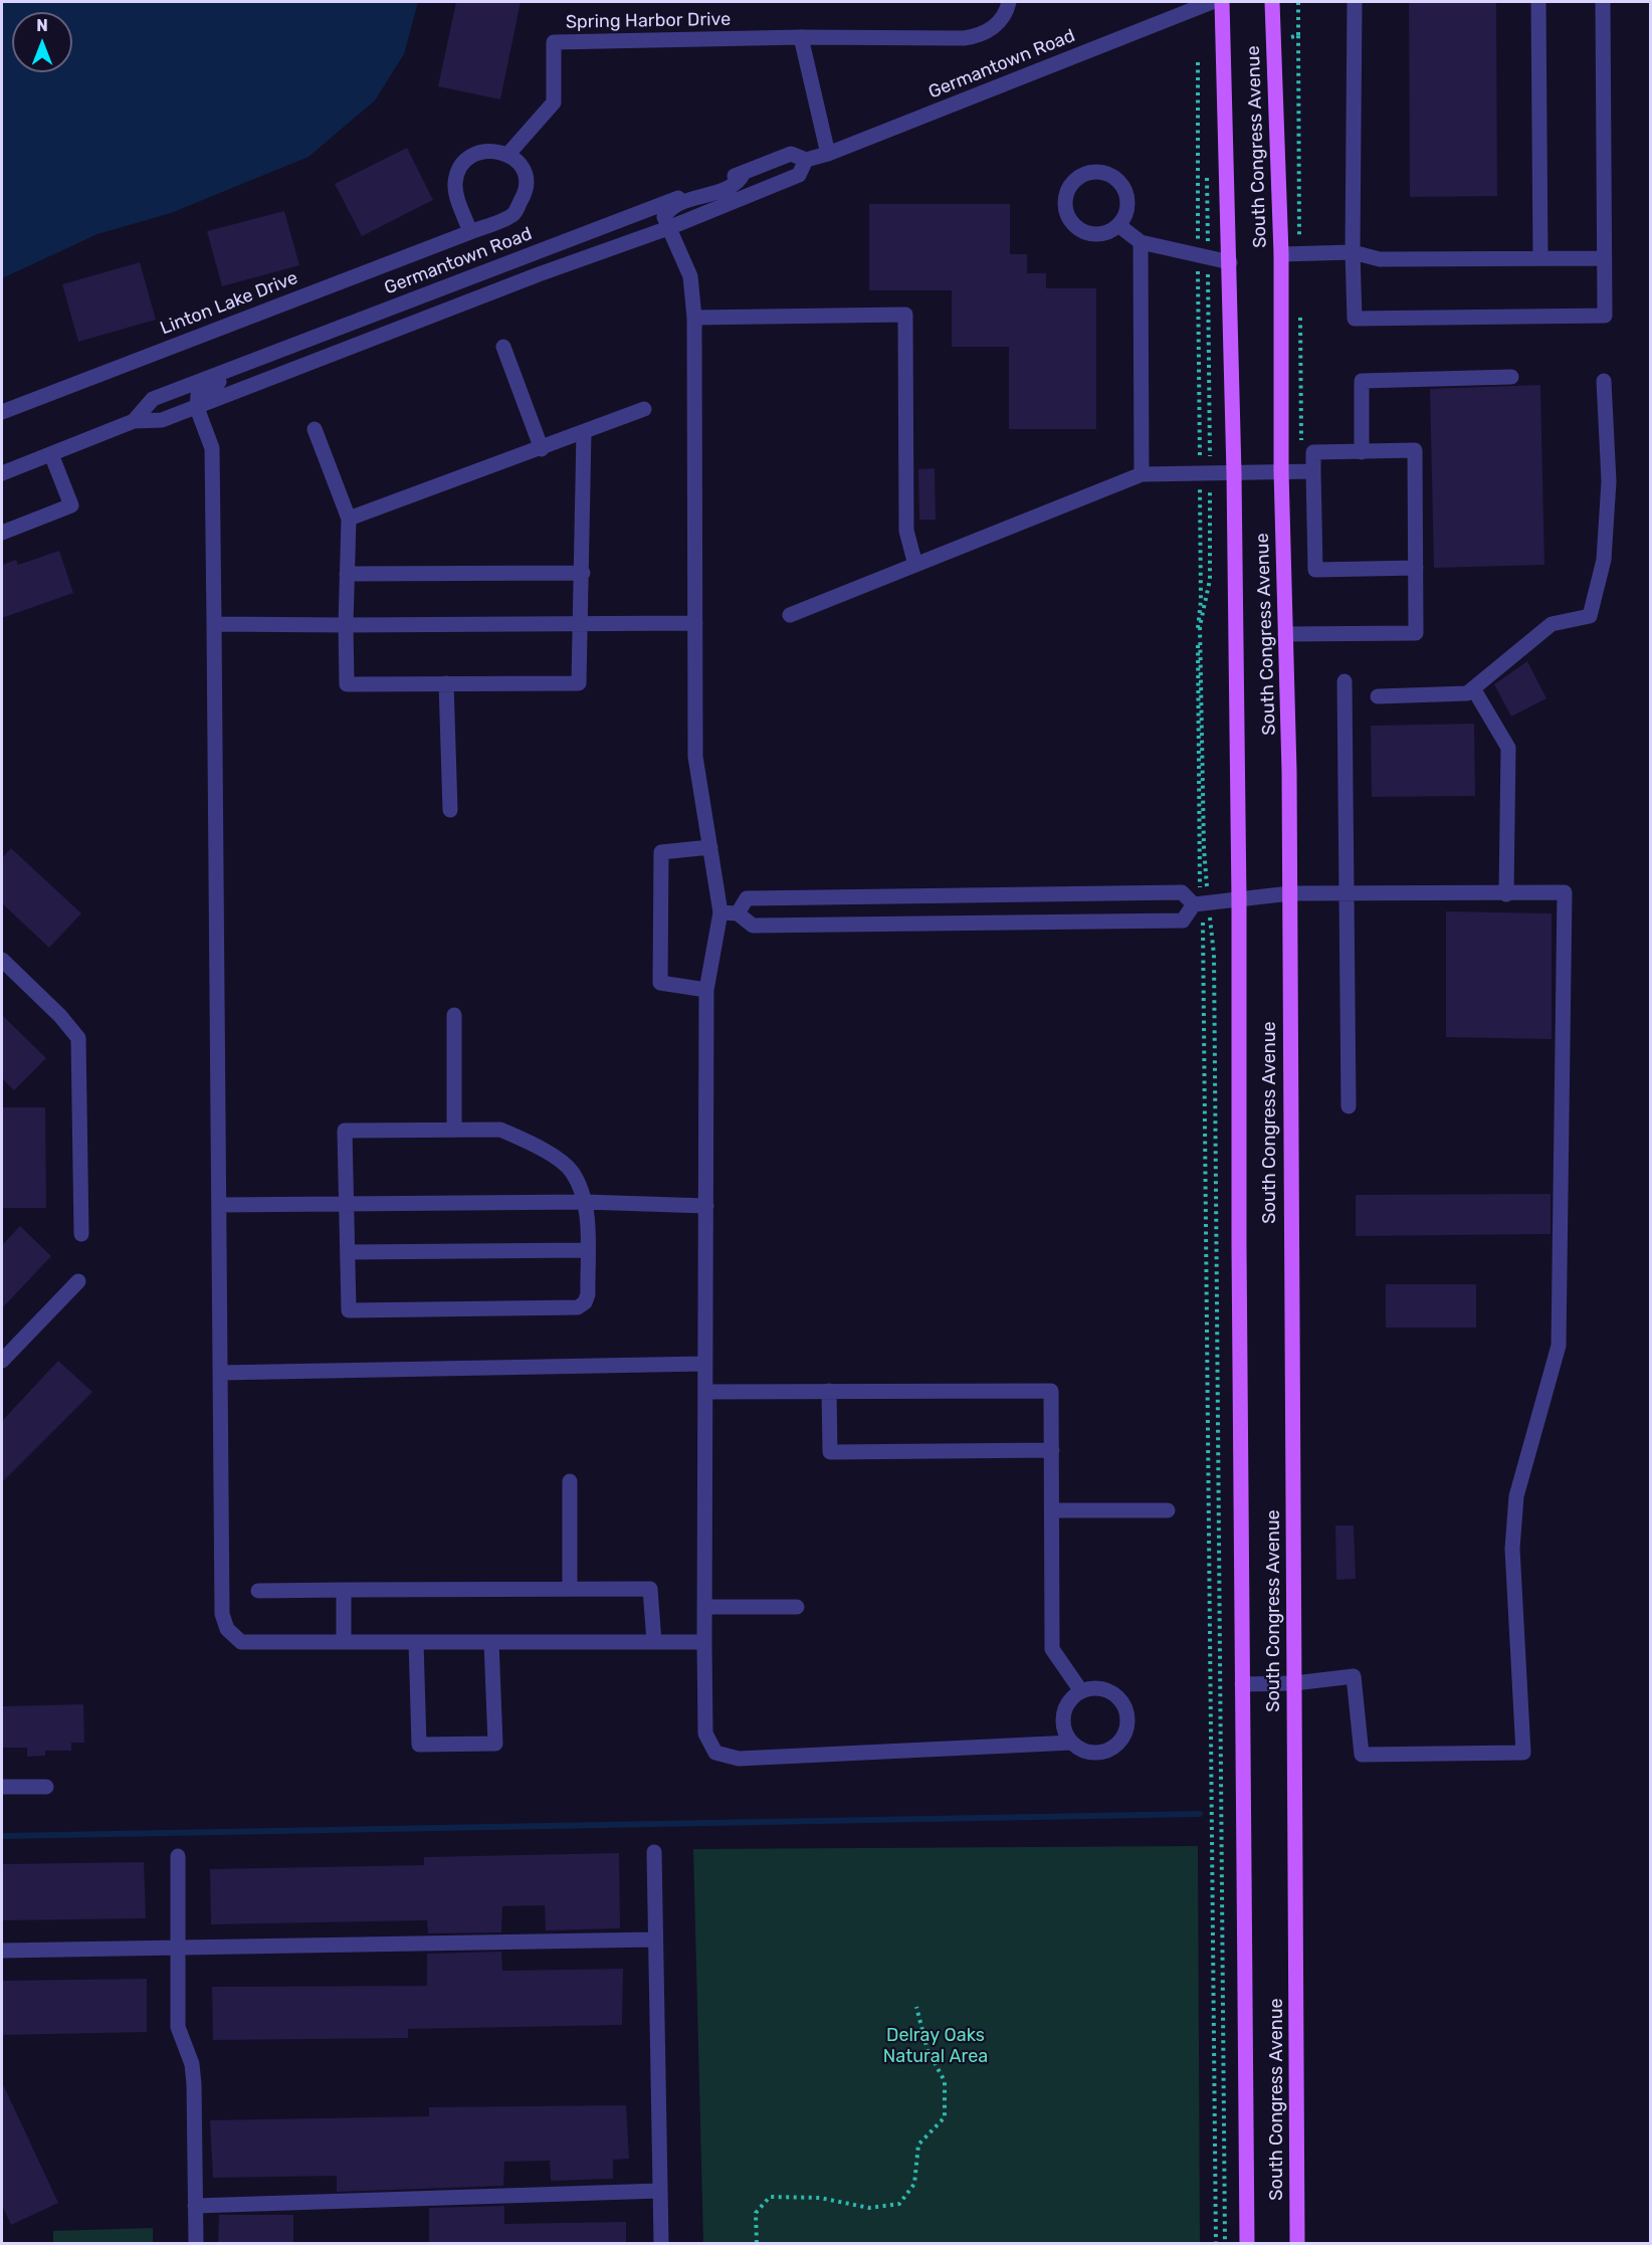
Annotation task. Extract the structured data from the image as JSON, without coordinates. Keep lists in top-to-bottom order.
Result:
{
  "streets": {
    "main road": ["South Congress Avenue"],
    "street": ["Spring Harbor Drive", "Germantown Road", "Linton Lake Drive"]
  },
  "crossings": [
    ["Spring Harbor Drive", "Linton Lake Drive"]
  ],
  "parks": ["Delray Oaks Natural Area"],
  "north": "top"
}
